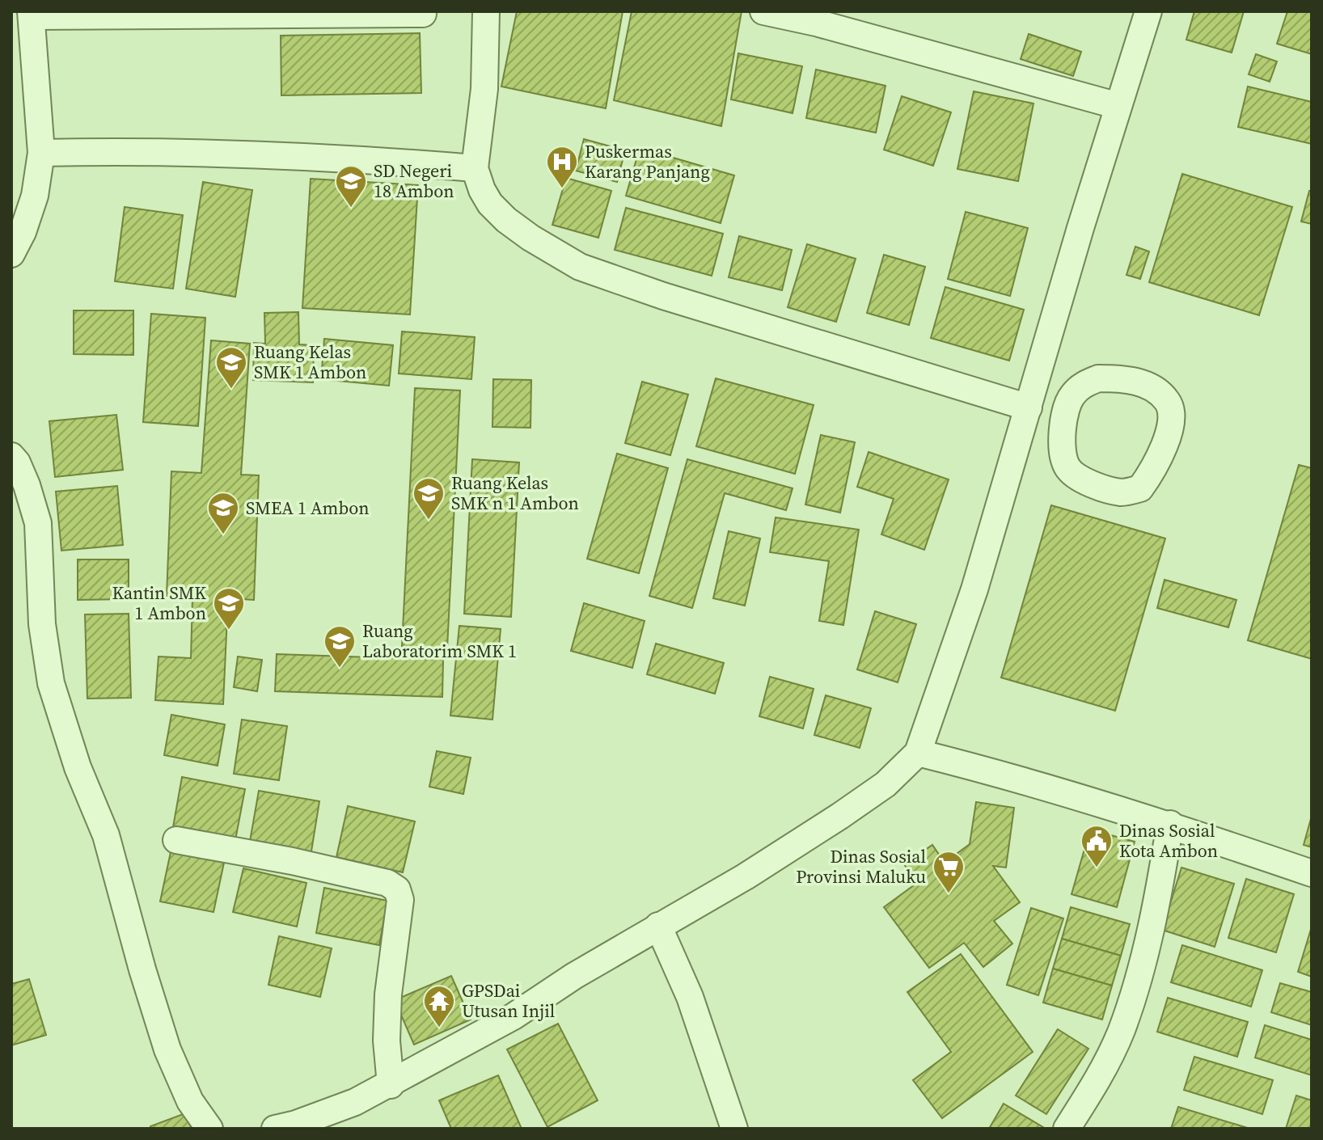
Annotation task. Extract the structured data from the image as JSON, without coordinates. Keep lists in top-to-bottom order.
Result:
{
  "places": {
    "hospital": ["Puskermas Karang Panjang"],
    "school or university": [
      "SD Negeri 18 Ambon",
      "Ruang Kelas SMK 1 Ambon",
      "Ruang Kelas SMK n 1 Ambon",
      "SMEA 1 Ambon",
      "Kantin SMK 1 Ambon",
      "Ruang Laboratorim SMK 1"
    ],
    "public building": ["Dinas Sosial Kota Ambon"],
    "supermarket": ["Dinas Sosial Provinsi Maluku"],
    "temple": ["GPSDai Utusan Injil"]
  }
}
